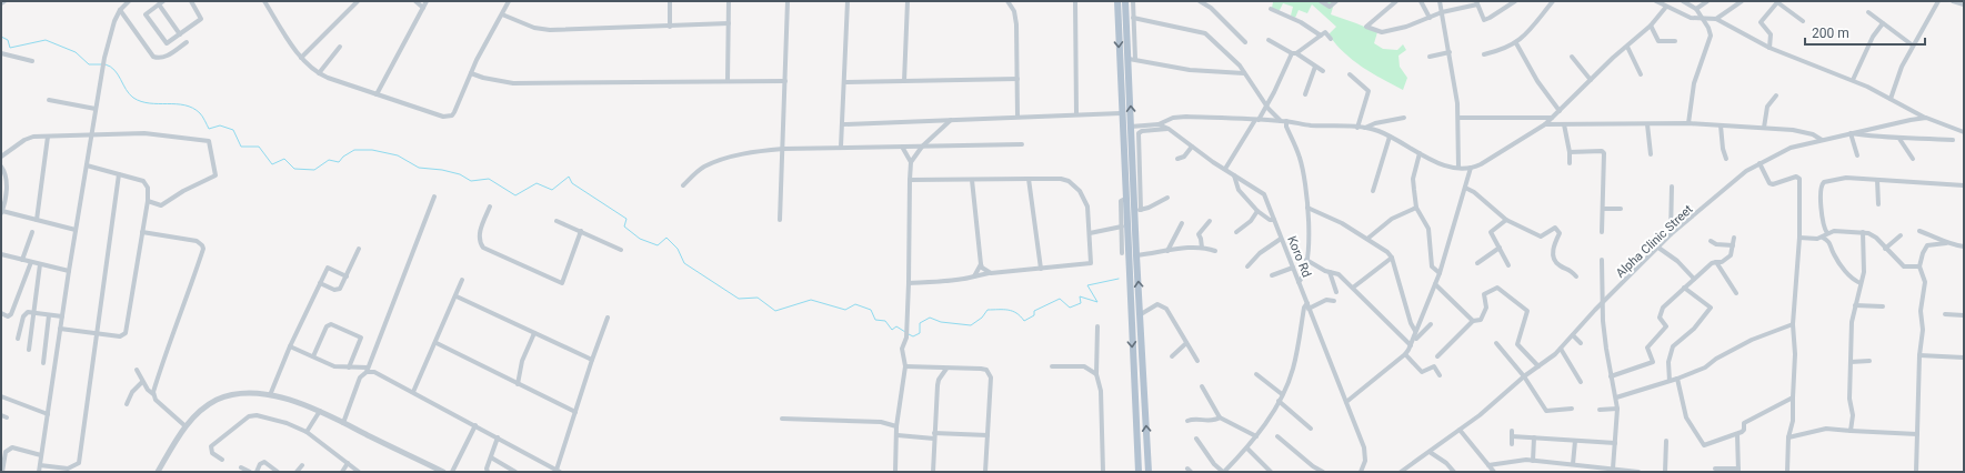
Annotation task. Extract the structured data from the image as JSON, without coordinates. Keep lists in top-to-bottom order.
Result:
{
  "streets": {
    "street": ["Alpha Clinic Street", "Koro Rd"]
  },
  "scale_bar": "200 m"
}
